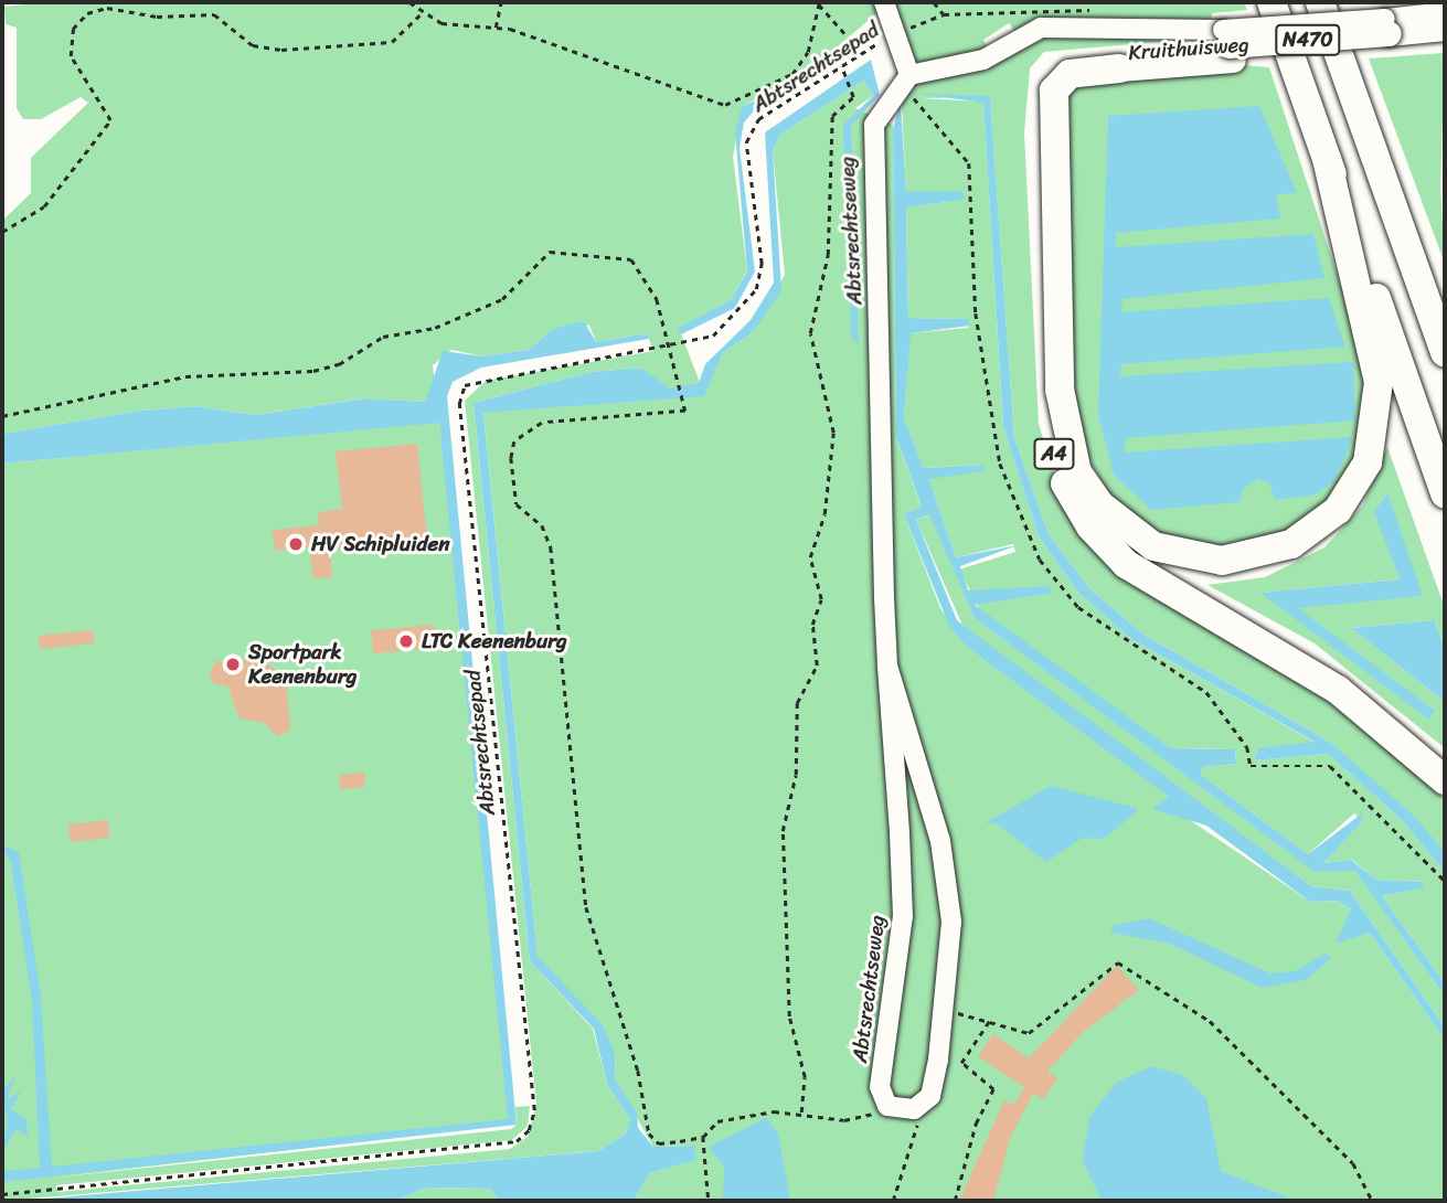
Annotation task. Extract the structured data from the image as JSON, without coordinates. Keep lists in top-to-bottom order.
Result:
{
  "streets": {
    "highway": ["A4"],
    "main road": ["N470", "Kruithuisweg"],
    "street": ["Abtsrechtseweg"],
    "path": ["Abtsrechtsepad"]
  },
  "crossings": [
    ["Kruithuisweg", "A4"]
  ],
  "places": ["HV Schipluiden", "LTC Keenenburg", "Sportpark Keenenburg"]
}
